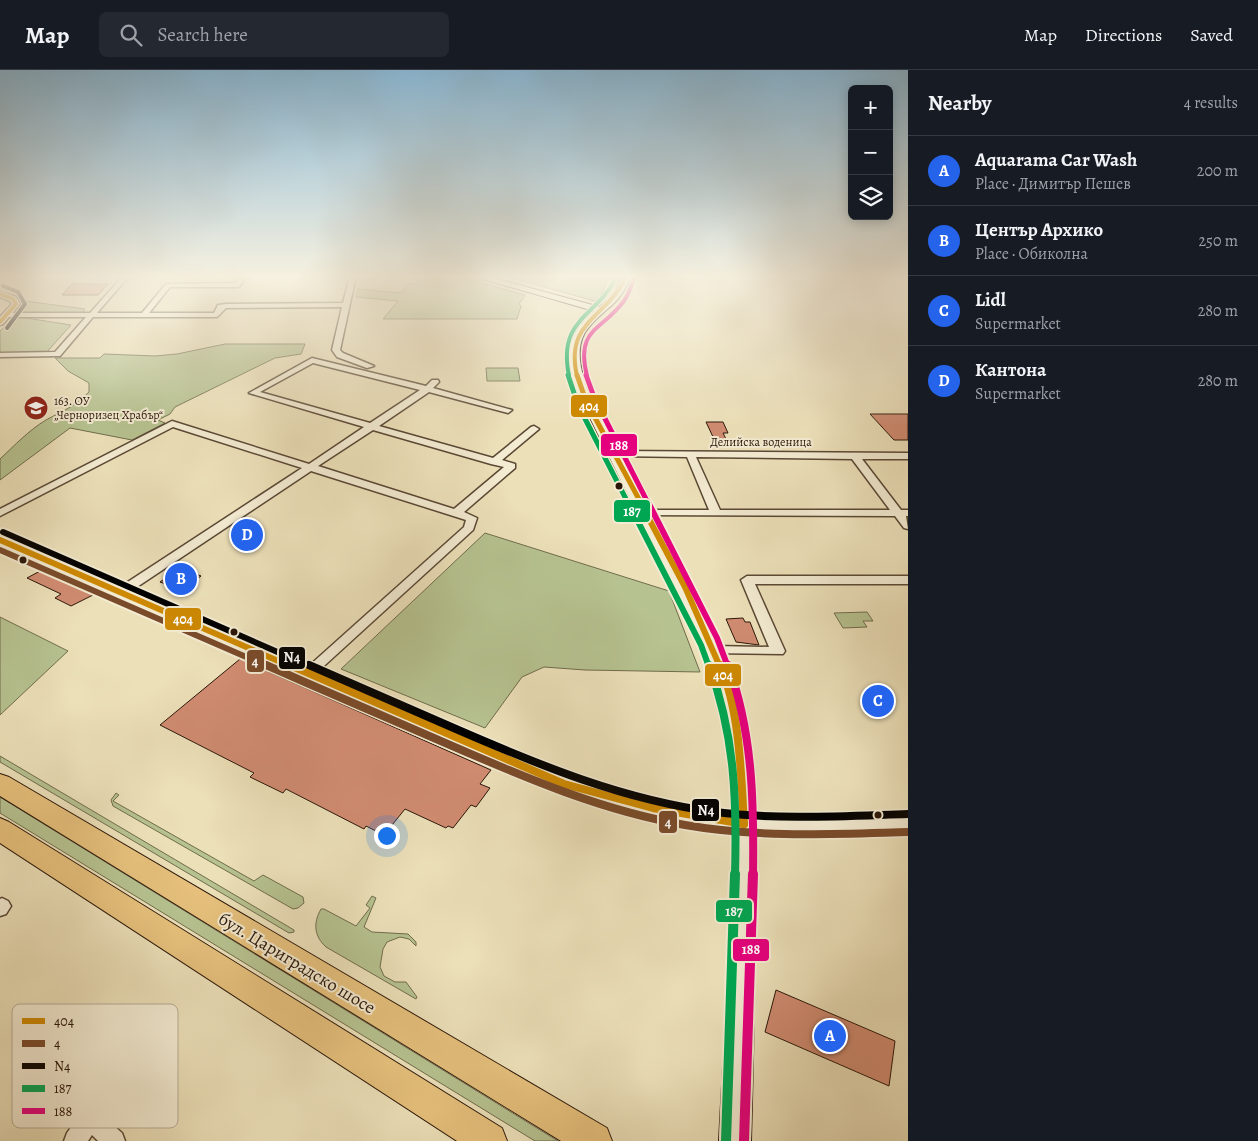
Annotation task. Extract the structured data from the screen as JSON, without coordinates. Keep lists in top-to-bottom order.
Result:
{
  "streets": {
    "highway": ["бул. Цариградско шосе"],
    "street": ["Делийска воденица"]
  },
  "places": {
    "school or university": ["163. ОУ „Черноризец Храбър“"]
  },
  "lines": [
    "transit line 404",
    "transit line N4",
    "transit line 187",
    "transit line 188",
    "transit line 4"
  ],
  "legend": [
    "404",
    "4",
    "N4",
    "187",
    "188"
  ],
  "page": {
    "header": "Map",
    "search": "Search here",
    "nav": ["Map", "Directions", "Saved"],
    "heading": ["Nearby", "4 results"],
    "map_buttons": ["+", "−"],
    "list": [
      {
        "mark": "A",
        "name": "Aquarama Car Wash",
        "note": "Place · Димитър Пешев",
        "value": "200 m"
      },
      {
        "mark": "B",
        "name": "Център Архико",
        "note": "Place · Обиколна",
        "value": "250 m"
      },
      {
        "mark": "C",
        "name": "Lidl",
        "note": "Supermarket",
        "value": "280 m"
      },
      {
        "mark": "D",
        "name": "Кантона",
        "note": "Supermarket",
        "value": "280 m"
      }
    ],
    "pins": [
      "D",
      "B",
      "C",
      "A"
    ]
  }
}
